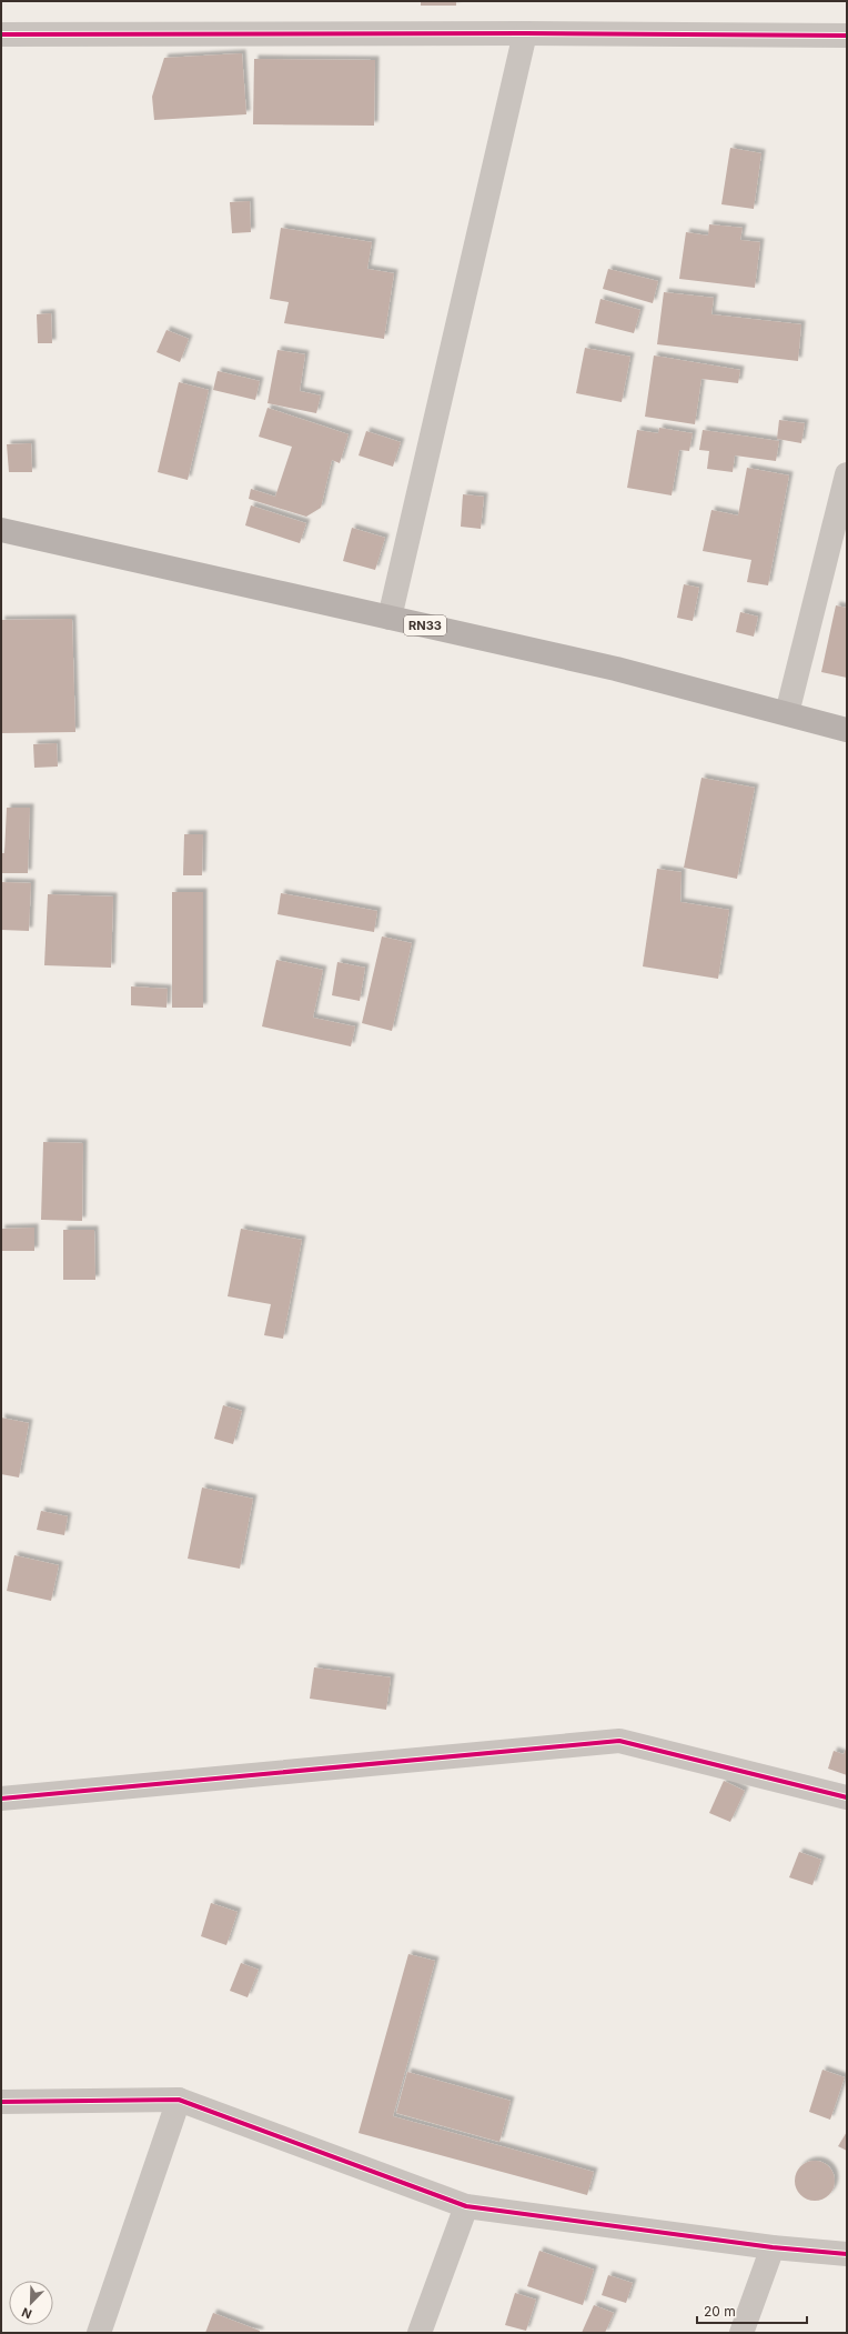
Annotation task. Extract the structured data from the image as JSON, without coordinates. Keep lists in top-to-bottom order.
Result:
{
  "streets": {
    "main road": ["RN33"]
  },
  "scale_bar": "20 m",
  "north": "bottom left"
}
